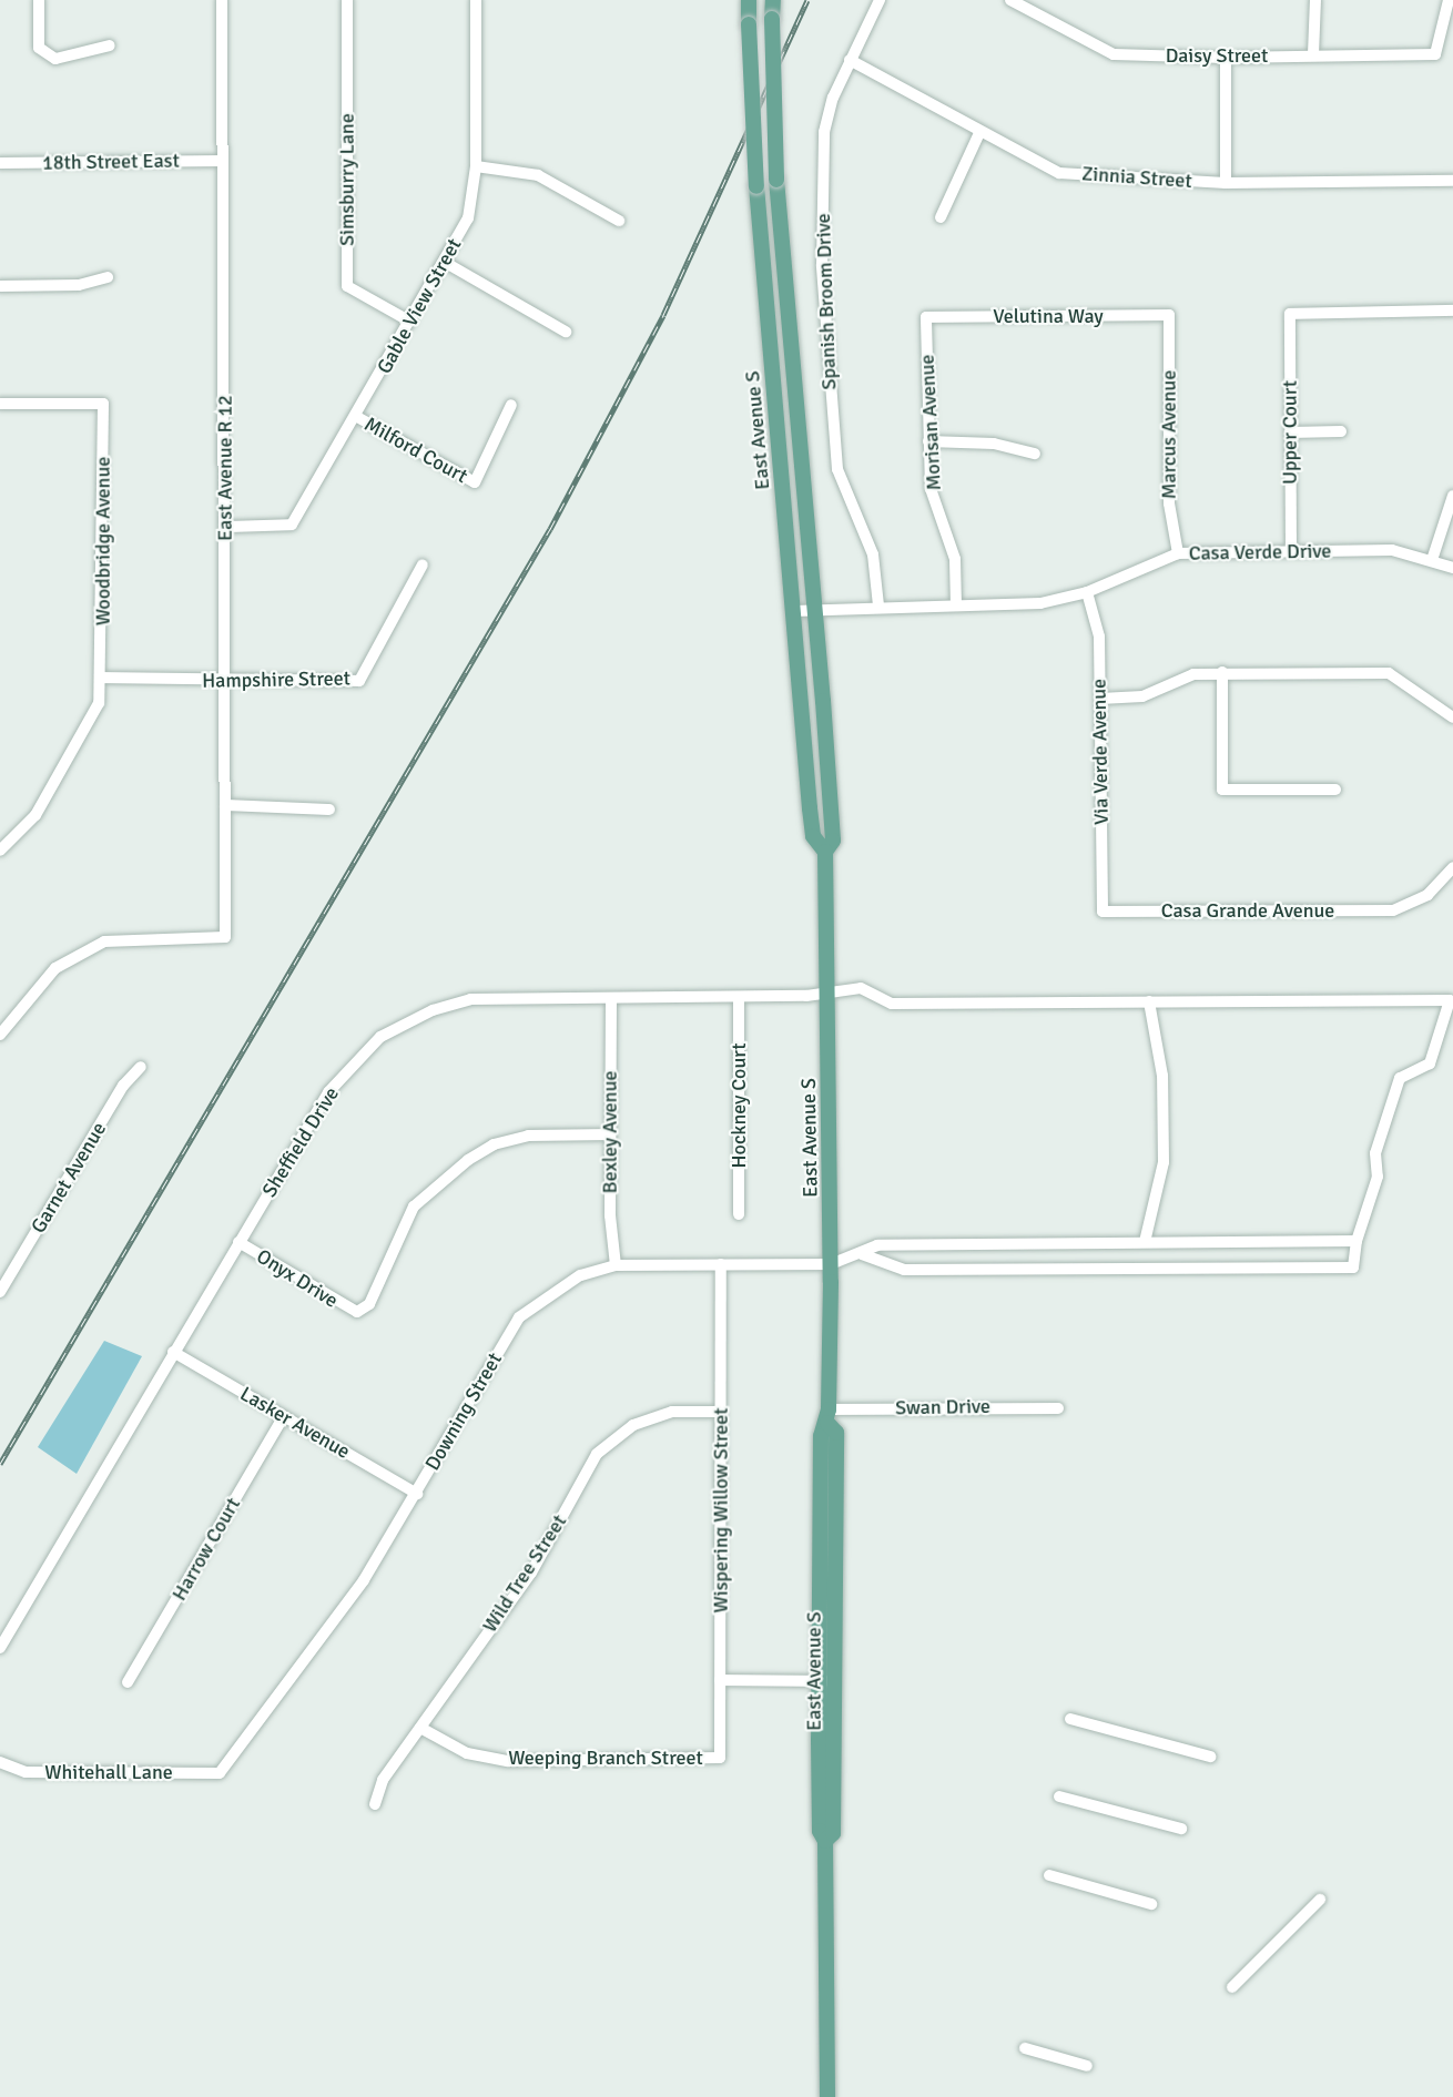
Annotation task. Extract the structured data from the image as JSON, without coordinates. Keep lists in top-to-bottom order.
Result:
{
  "streets": {
    "main road": ["East Avenue S"],
    "street": [
      "Daisy Street",
      "18th Street East",
      "Zinnia Street",
      "Simsburry Lane",
      "Spanish Broom Drive",
      "Gable View Street",
      "Velutina Way",
      "Morisan Avenue",
      "Upper Court",
      "Marcus Avenue",
      "Milford Court",
      "East Avenue R 12",
      "Woodbridge Avenue",
      "Casa Verde Drive",
      "Hampshire Street",
      "Via Verde Avenue",
      "Casa Grande Avenue",
      "Hockney Court",
      "Bexley Avenue",
      "Sheffield Drive",
      "Garnet Avenue",
      "Onyx Drive",
      "Swan Drive",
      "Downing Street",
      "Lasker Avenue",
      "Wispering Willow Street",
      "Harrow Court",
      "Wild Tree Street",
      "Weeping Branch Street",
      "Whitehall Lane"
    ]
  },
  "crossings": [
    ["18th Street East", "East Avenue R 12"],
    ["Zinnia Street", "Spanish Broom Drive"],
    ["Simsburry Lane", "Gable View Street"],
    ["Spanish Broom Drive", "Casa Verde Drive"],
    ["Gable View Street", "Milford Court"],
    ["Gable View Street", "East Avenue R 12"],
    ["Velutina Way", "Morisan Avenue"],
    ["Velutina Way", "Marcus Avenue"],
    ["Morisan Avenue", "Casa Verde Drive"],
    ["East Avenue S", "Casa Verde Drive"],
    ["East Avenue S", "Sheffield Drive"],
    ["East Avenue S", "Swan Drive"],
    ["East Avenue S", "Downing Street"],
    ["Upper Court", "Casa Verde Drive"],
    ["Marcus Avenue", "Casa Verde Drive"],
    ["East Avenue R 12", "Hampshire Street"],
    ["Woodbridge Avenue", "Hampshire Street"],
    ["Casa Verde Drive", "Via Verde Avenue"],
    ["Via Verde Avenue", "Casa Grande Avenue"],
    ["Hockney Court", "Sheffield Drive"],
    ["Bexley Avenue", "Sheffield Drive"],
    ["Bexley Avenue", "Onyx Drive"],
    ["Bexley Avenue", "Downing Street"],
    ["Sheffield Drive", "Onyx Drive"],
    ["Sheffield Drive", "Downing Street"],
    ["Sheffield Drive", "Lasker Avenue"],
    ["Downing Street", "Lasker Avenue"],
    ["Downing Street", "Wispering Willow Street"],
    ["Downing Street", "Whitehall Lane"],
    ["Lasker Avenue", "Harrow Court"],
    ["Wispering Willow Street", "Wild Tree Street"],
    ["Wispering Willow Street", "Weeping Branch Street"],
    ["Wild Tree Street", "Weeping Branch Street"]
  ]
}
